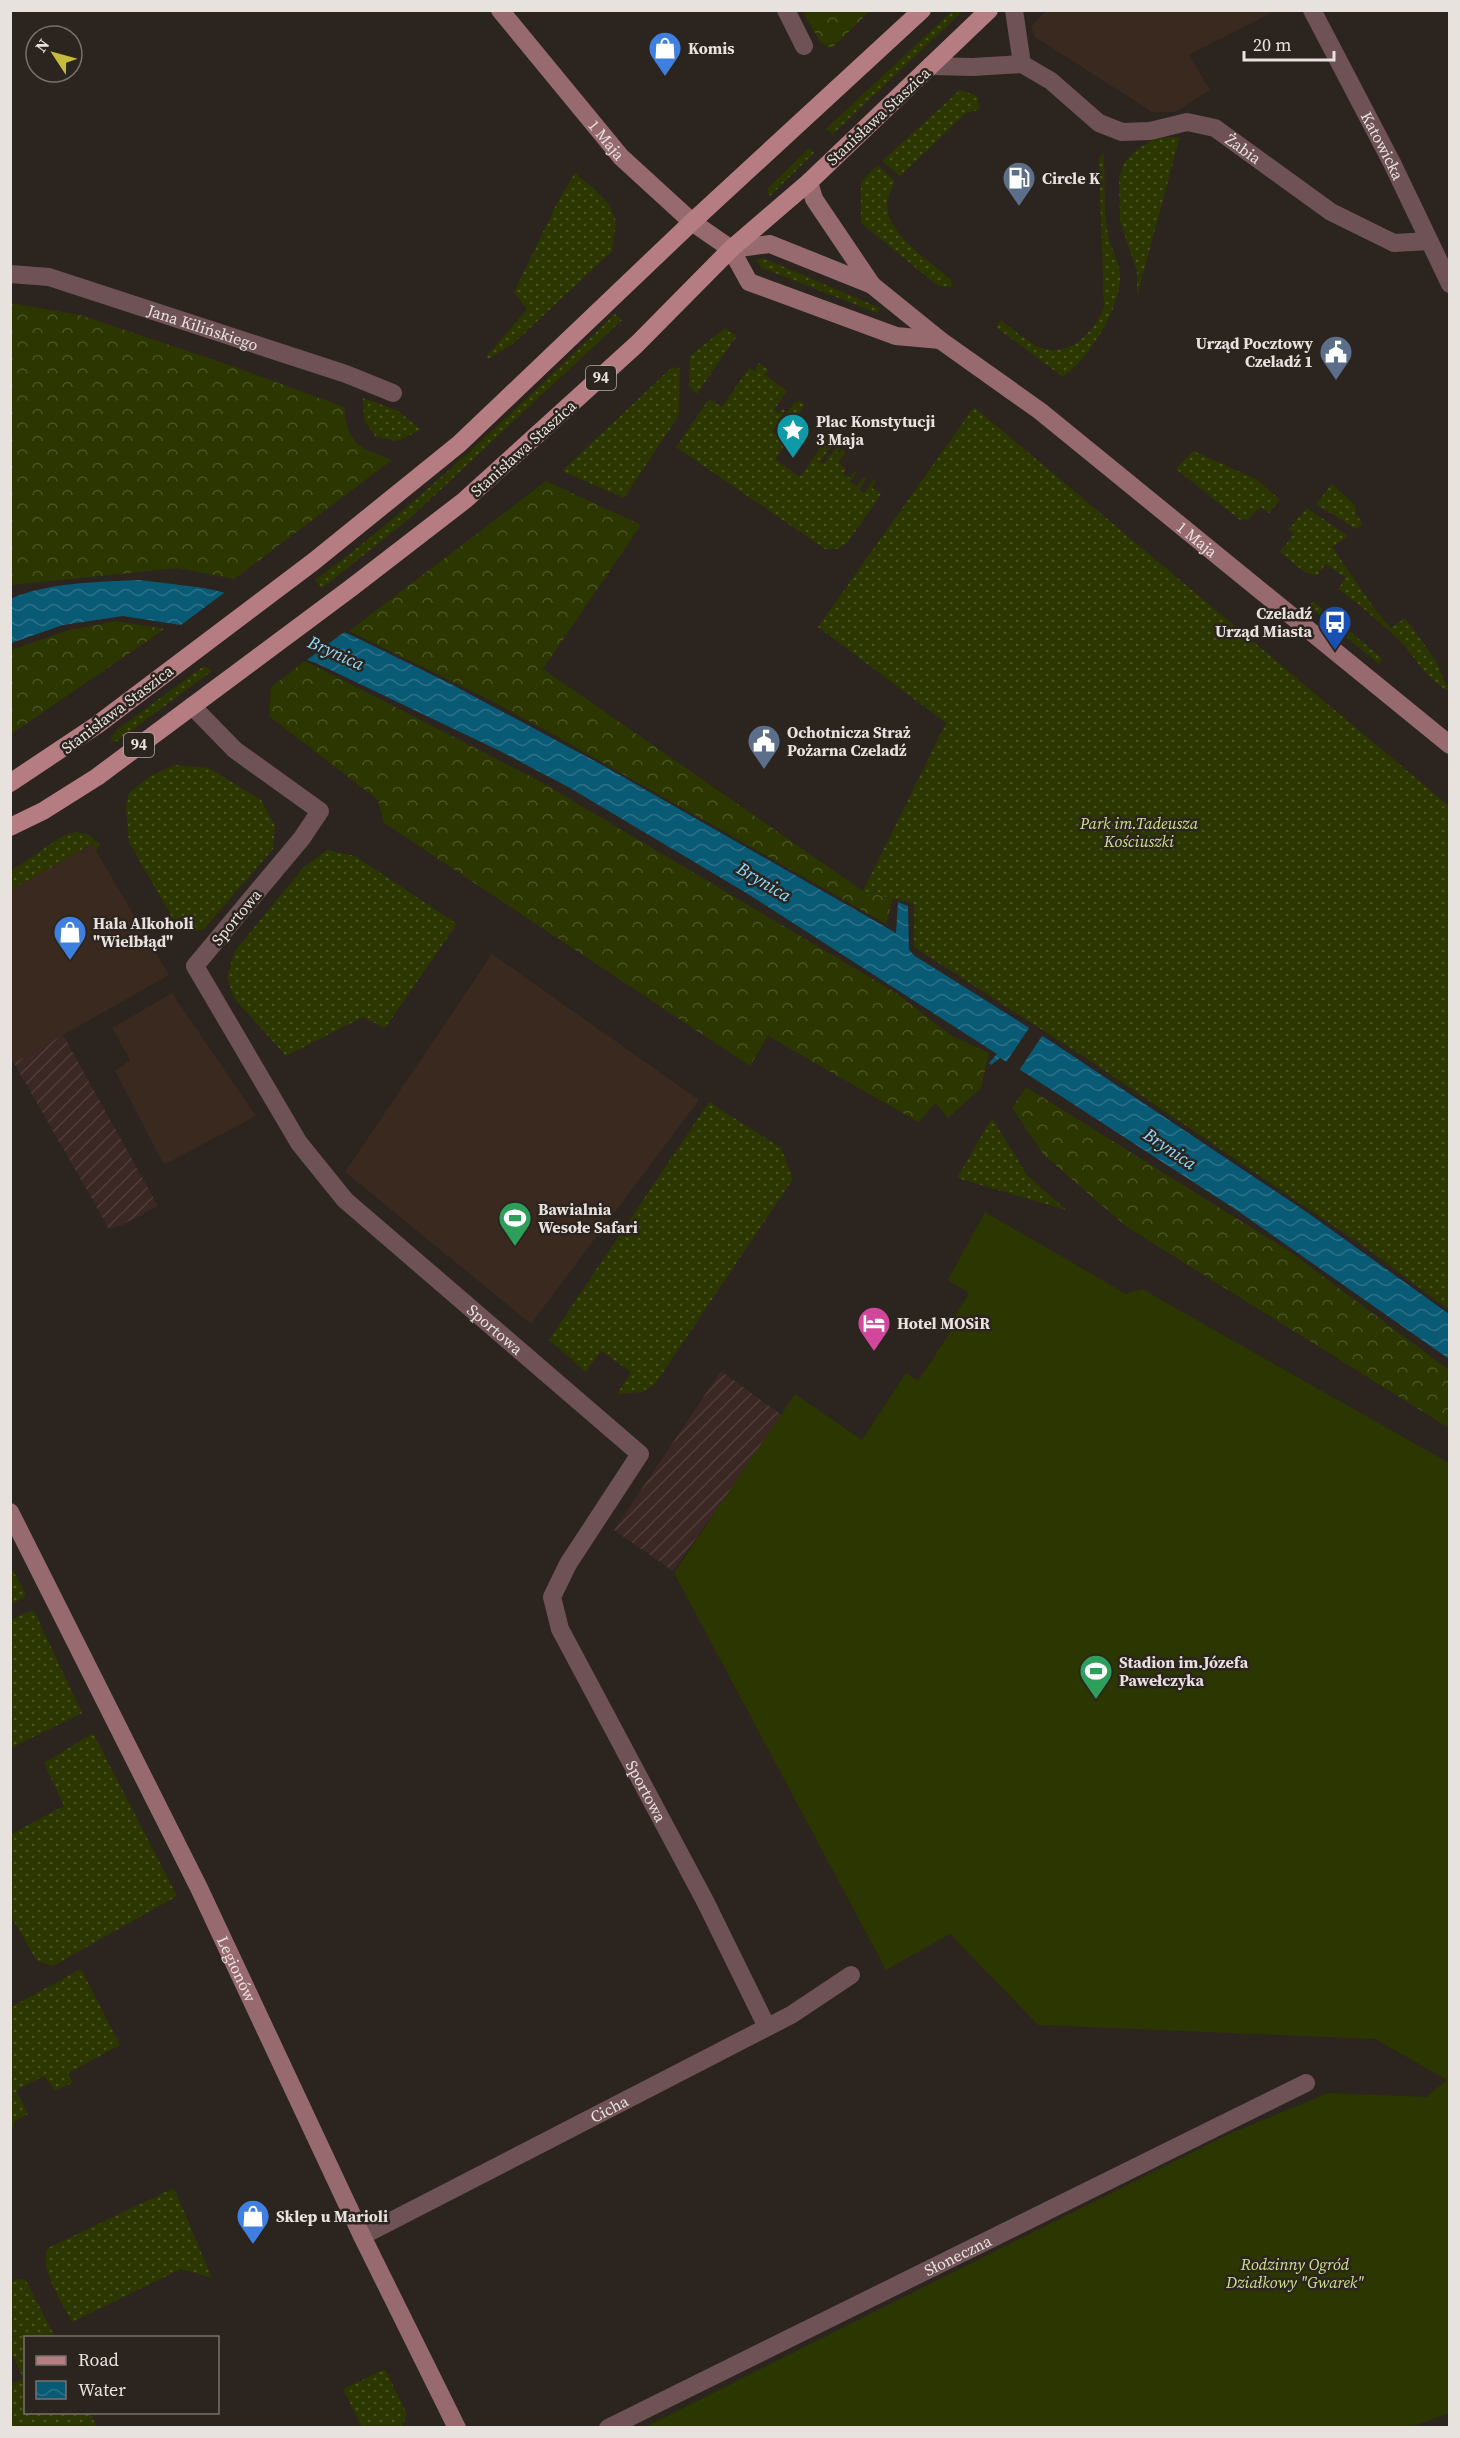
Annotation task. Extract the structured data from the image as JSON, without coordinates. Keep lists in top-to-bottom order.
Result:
{
  "streets": {
    "main road": ["Stanisława Staszica", "94"],
    "street": [
      "1 Maja",
      "Katowicka",
      "Żabia",
      "Jana Kilińskiego",
      "Sportowa",
      "Legionów",
      "Cicha",
      "Słoneczna"
    ]
  },
  "crossings": [
    ["Stanisława Staszica", "1 Maja"],
    ["Stanisława Staszica", "Sportowa"],
    ["Katowicka", "Żabia"],
    ["Sportowa", "Cicha"],
    ["Legionów", "Cicha"]
  ],
  "water": ["Brynica"],
  "parks": ["Park im.Tadeusza Kościuszki", "Rodzinny Ogród Działkowy \"Gwarek\""],
  "places": {
    "shop": ["Komis", "Hala Alkoholi \"Wielbłąd\"", "Sklep u Marioli"],
    "fuel station": ["Circle K"],
    "public building": ["Urząd Pocztowy Czeladź 1", "Ochotnicza Straż Pożarna Czeladź"],
    "place": ["Plac Konstytucji 3 Maja"],
    "bus stop": ["Czeladź Urząd Miasta"],
    "sports": ["Bawialnia Wesołe Safari", "Stadion im.Józefa Pawełczyka"],
    "hotel": ["Hotel MOSiR"]
  },
  "legend": ["Road", "Water"],
  "scale_bar": "20 m",
  "north": "top left"
}
